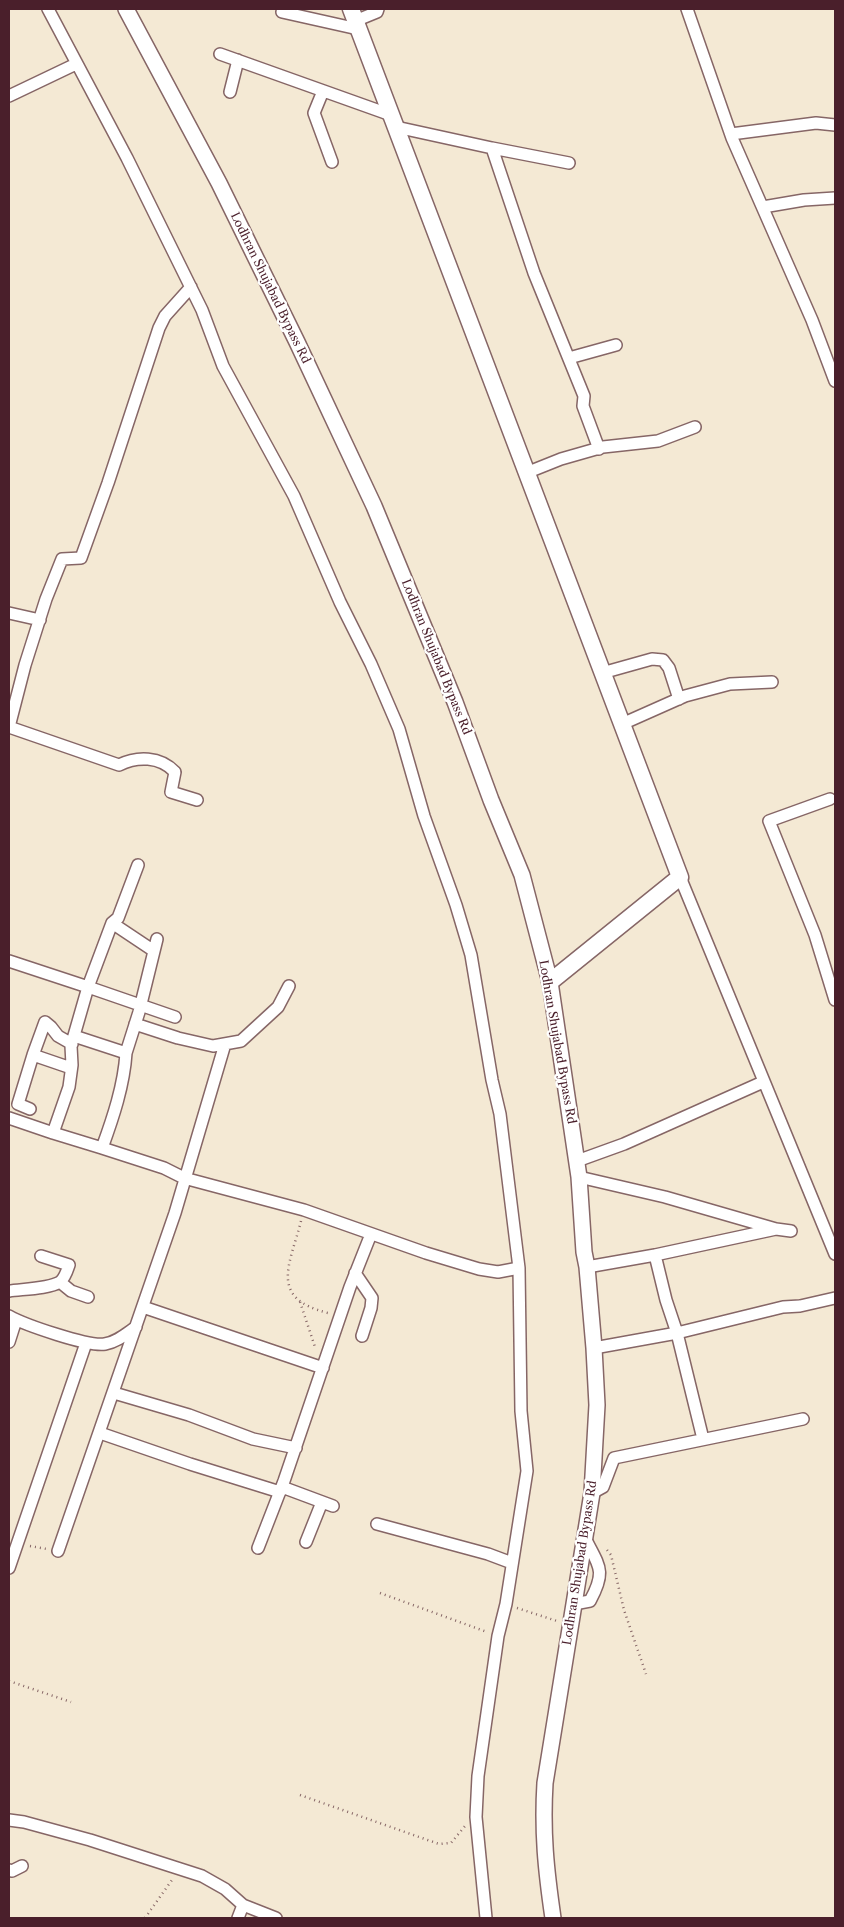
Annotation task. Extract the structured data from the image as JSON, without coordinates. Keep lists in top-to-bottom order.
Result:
{
  "streets": {
    "street": ["Lodhran Shujabad Bypass Rd"]
  }
}
